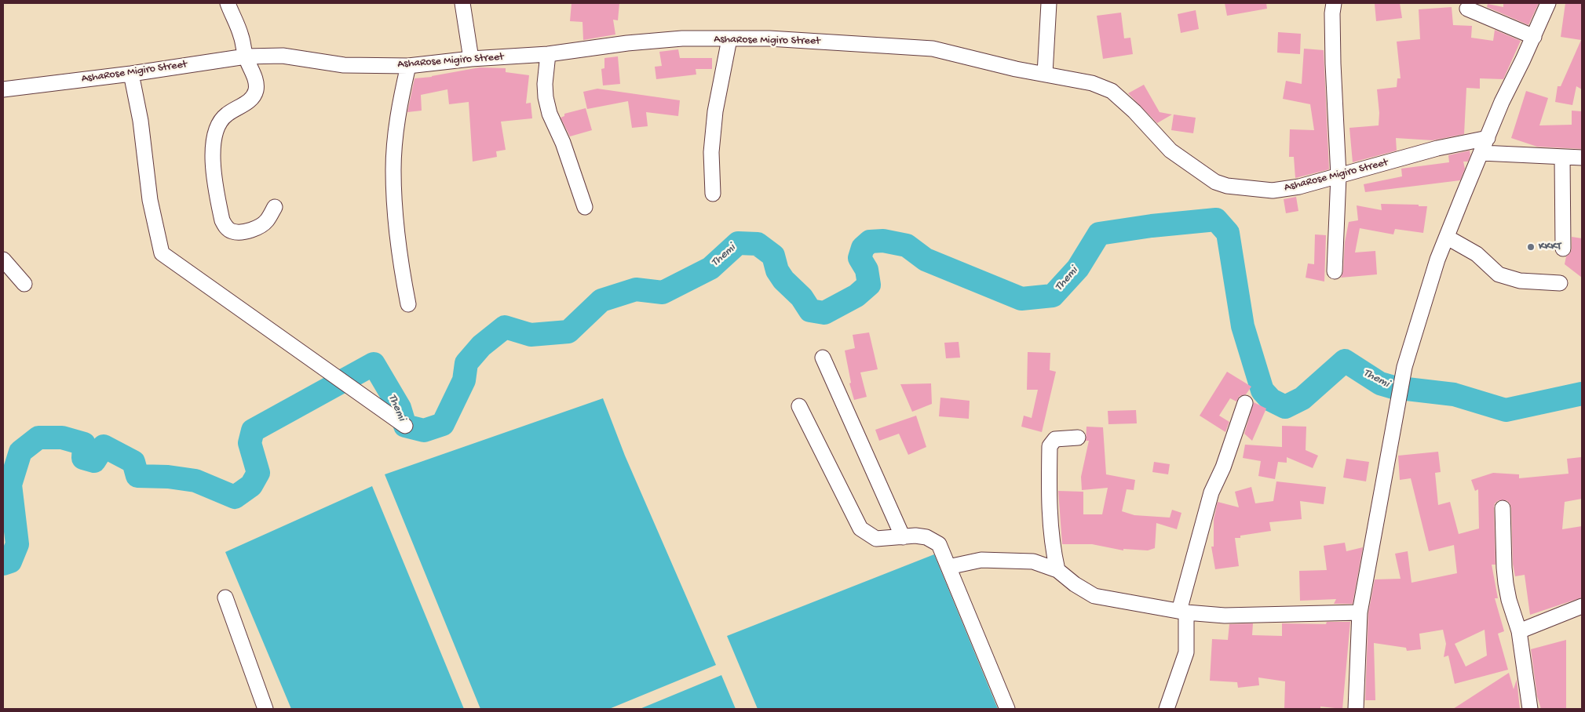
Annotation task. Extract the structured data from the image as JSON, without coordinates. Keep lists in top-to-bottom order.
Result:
{
  "streets": {
    "street": ["AshaRose Migiro Street"]
  },
  "water": ["Themi"],
  "places": ["KKKT"]
}
